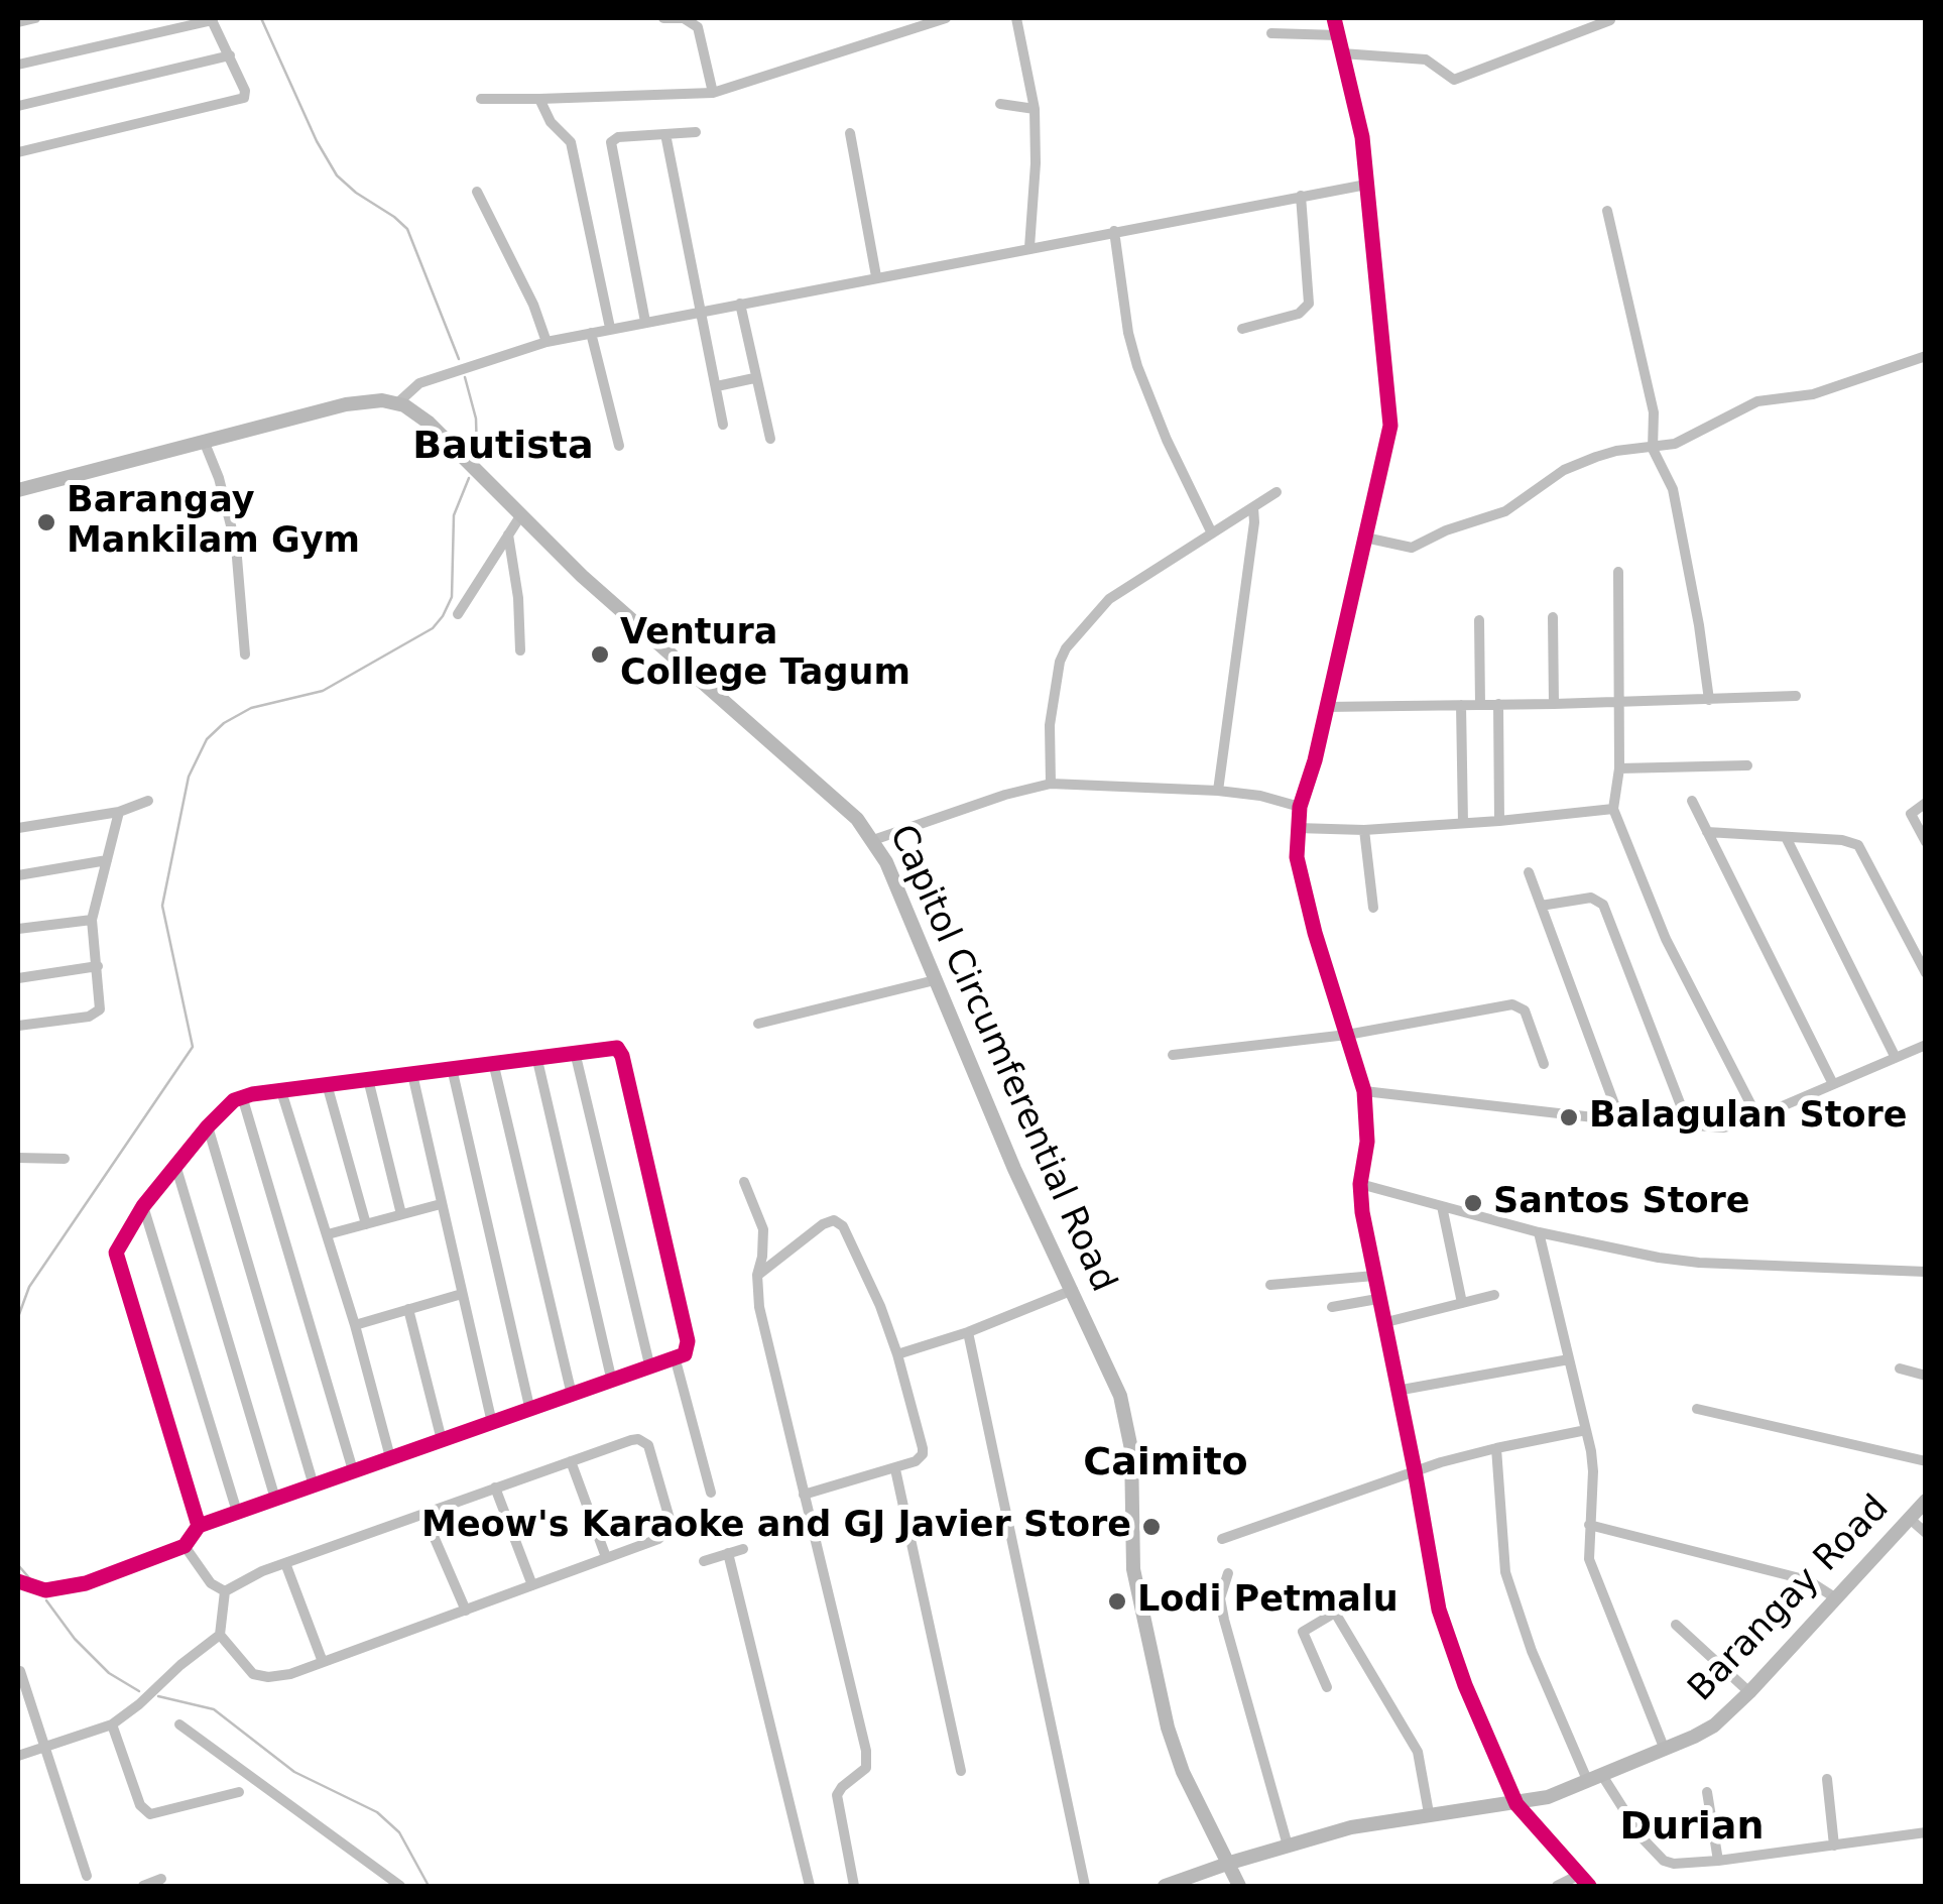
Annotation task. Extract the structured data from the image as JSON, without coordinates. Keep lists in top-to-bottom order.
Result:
{
  "streets": {
    "main road": ["Capitol Circumferential Road", "Barangay Road"]
  },
  "crossings": [
    ["Capitol Circumferential Road", "Barangay Road"]
  ],
  "districts": ["Bautista", "Caimito", "Durian"],
  "places": [
    "Barangay Mankilam Gym",
    "Ventura College Tagum",
    "Balagulan Store",
    "Santos Store",
    "Meow's Karaoke and GJ Javier Store",
    "Lodi Petmalu"
  ]
}
